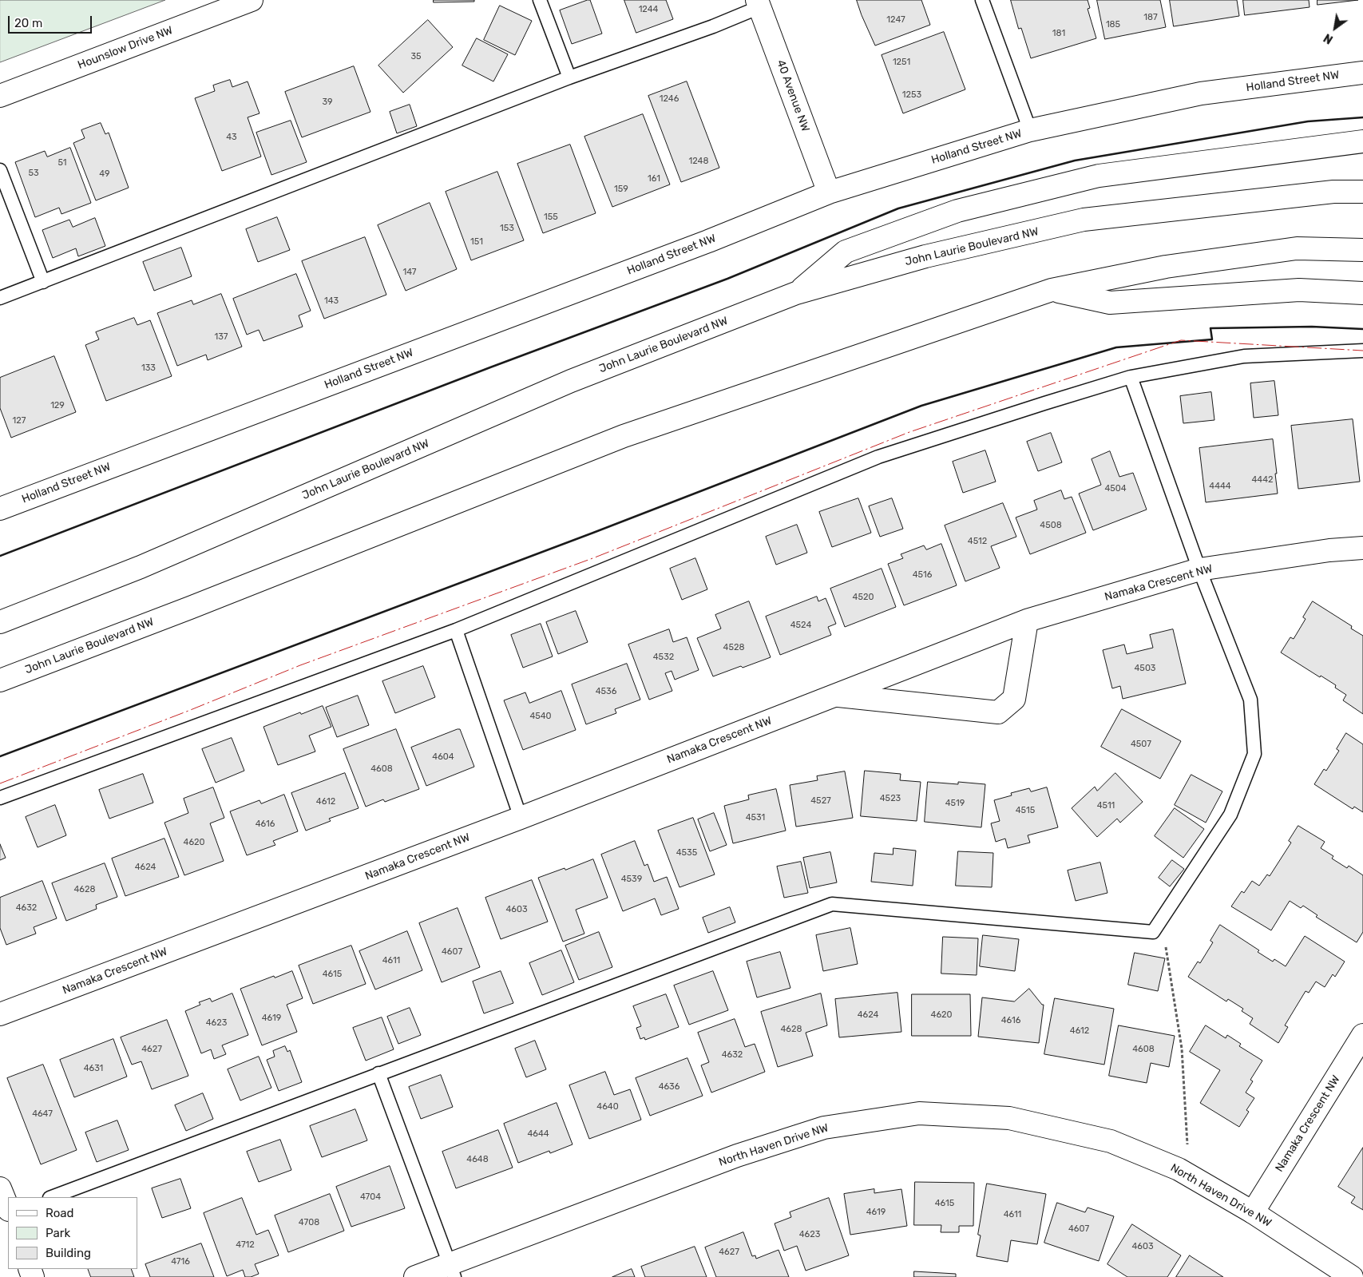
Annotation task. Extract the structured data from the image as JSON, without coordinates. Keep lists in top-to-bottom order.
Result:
{
  "streets": {
    "street": [
      "Hounslow Drive NW",
      "Holland Street NW",
      "40 Avenue NW",
      "John Laurie Boulevard NW",
      "Namaka Crescent NW",
      "North Haven Drive NW"
    ]
  },
  "crossings": [
    ["Holland Street NW", "40 Avenue NW"],
    ["Namaka Crescent NW", "North Haven Drive NW"]
  ],
  "house_numbers": [
    "1244",
    "187",
    "1247",
    "185",
    "181",
    "35",
    "1251",
    "1253",
    "1246",
    "39",
    "43",
    "1248",
    "51",
    "53",
    "49",
    "161",
    "159",
    "155",
    "153",
    "151",
    "147",
    "143",
    "137",
    "133",
    "129",
    "127",
    "4442",
    "4444",
    "4504",
    "4508",
    "4512",
    "4516",
    "4520",
    "4524",
    "4528",
    "4532",
    "4503",
    "4536",
    "4540",
    "4507",
    "4604",
    "4608",
    "4523",
    "4527",
    "4612",
    "4519",
    "4511",
    "4515",
    "4531",
    "4616",
    "4620",
    "4535",
    "4624",
    "4539",
    "4628",
    "4632",
    "4603",
    "4607",
    "4611",
    "4615",
    "4624",
    "4620",
    "4619",
    "4616",
    "4623",
    "4628",
    "4612",
    "4627",
    "4608",
    "4632",
    "4631",
    "4636",
    "4640",
    "4647",
    "4644",
    "4648",
    "4704",
    "4615",
    "4619",
    "4611",
    "4708",
    "4607",
    "4623",
    "4712",
    "4603",
    "4627",
    "4716"
  ],
  "legend": ["Road", "Park", "Building"],
  "scale_bar": "20 m",
  "north": "bottom left"
}
